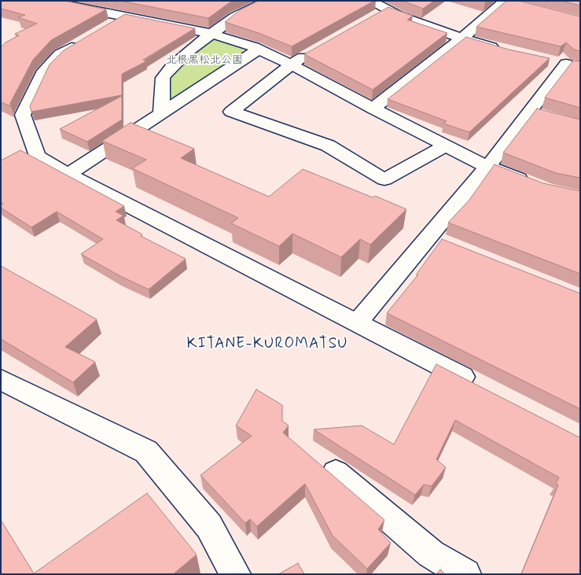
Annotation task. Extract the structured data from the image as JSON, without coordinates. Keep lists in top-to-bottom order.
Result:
{
  "districts": ["KITANE-KUROMATSU"],
  "parks": ["北根黒松北公園"]
}
